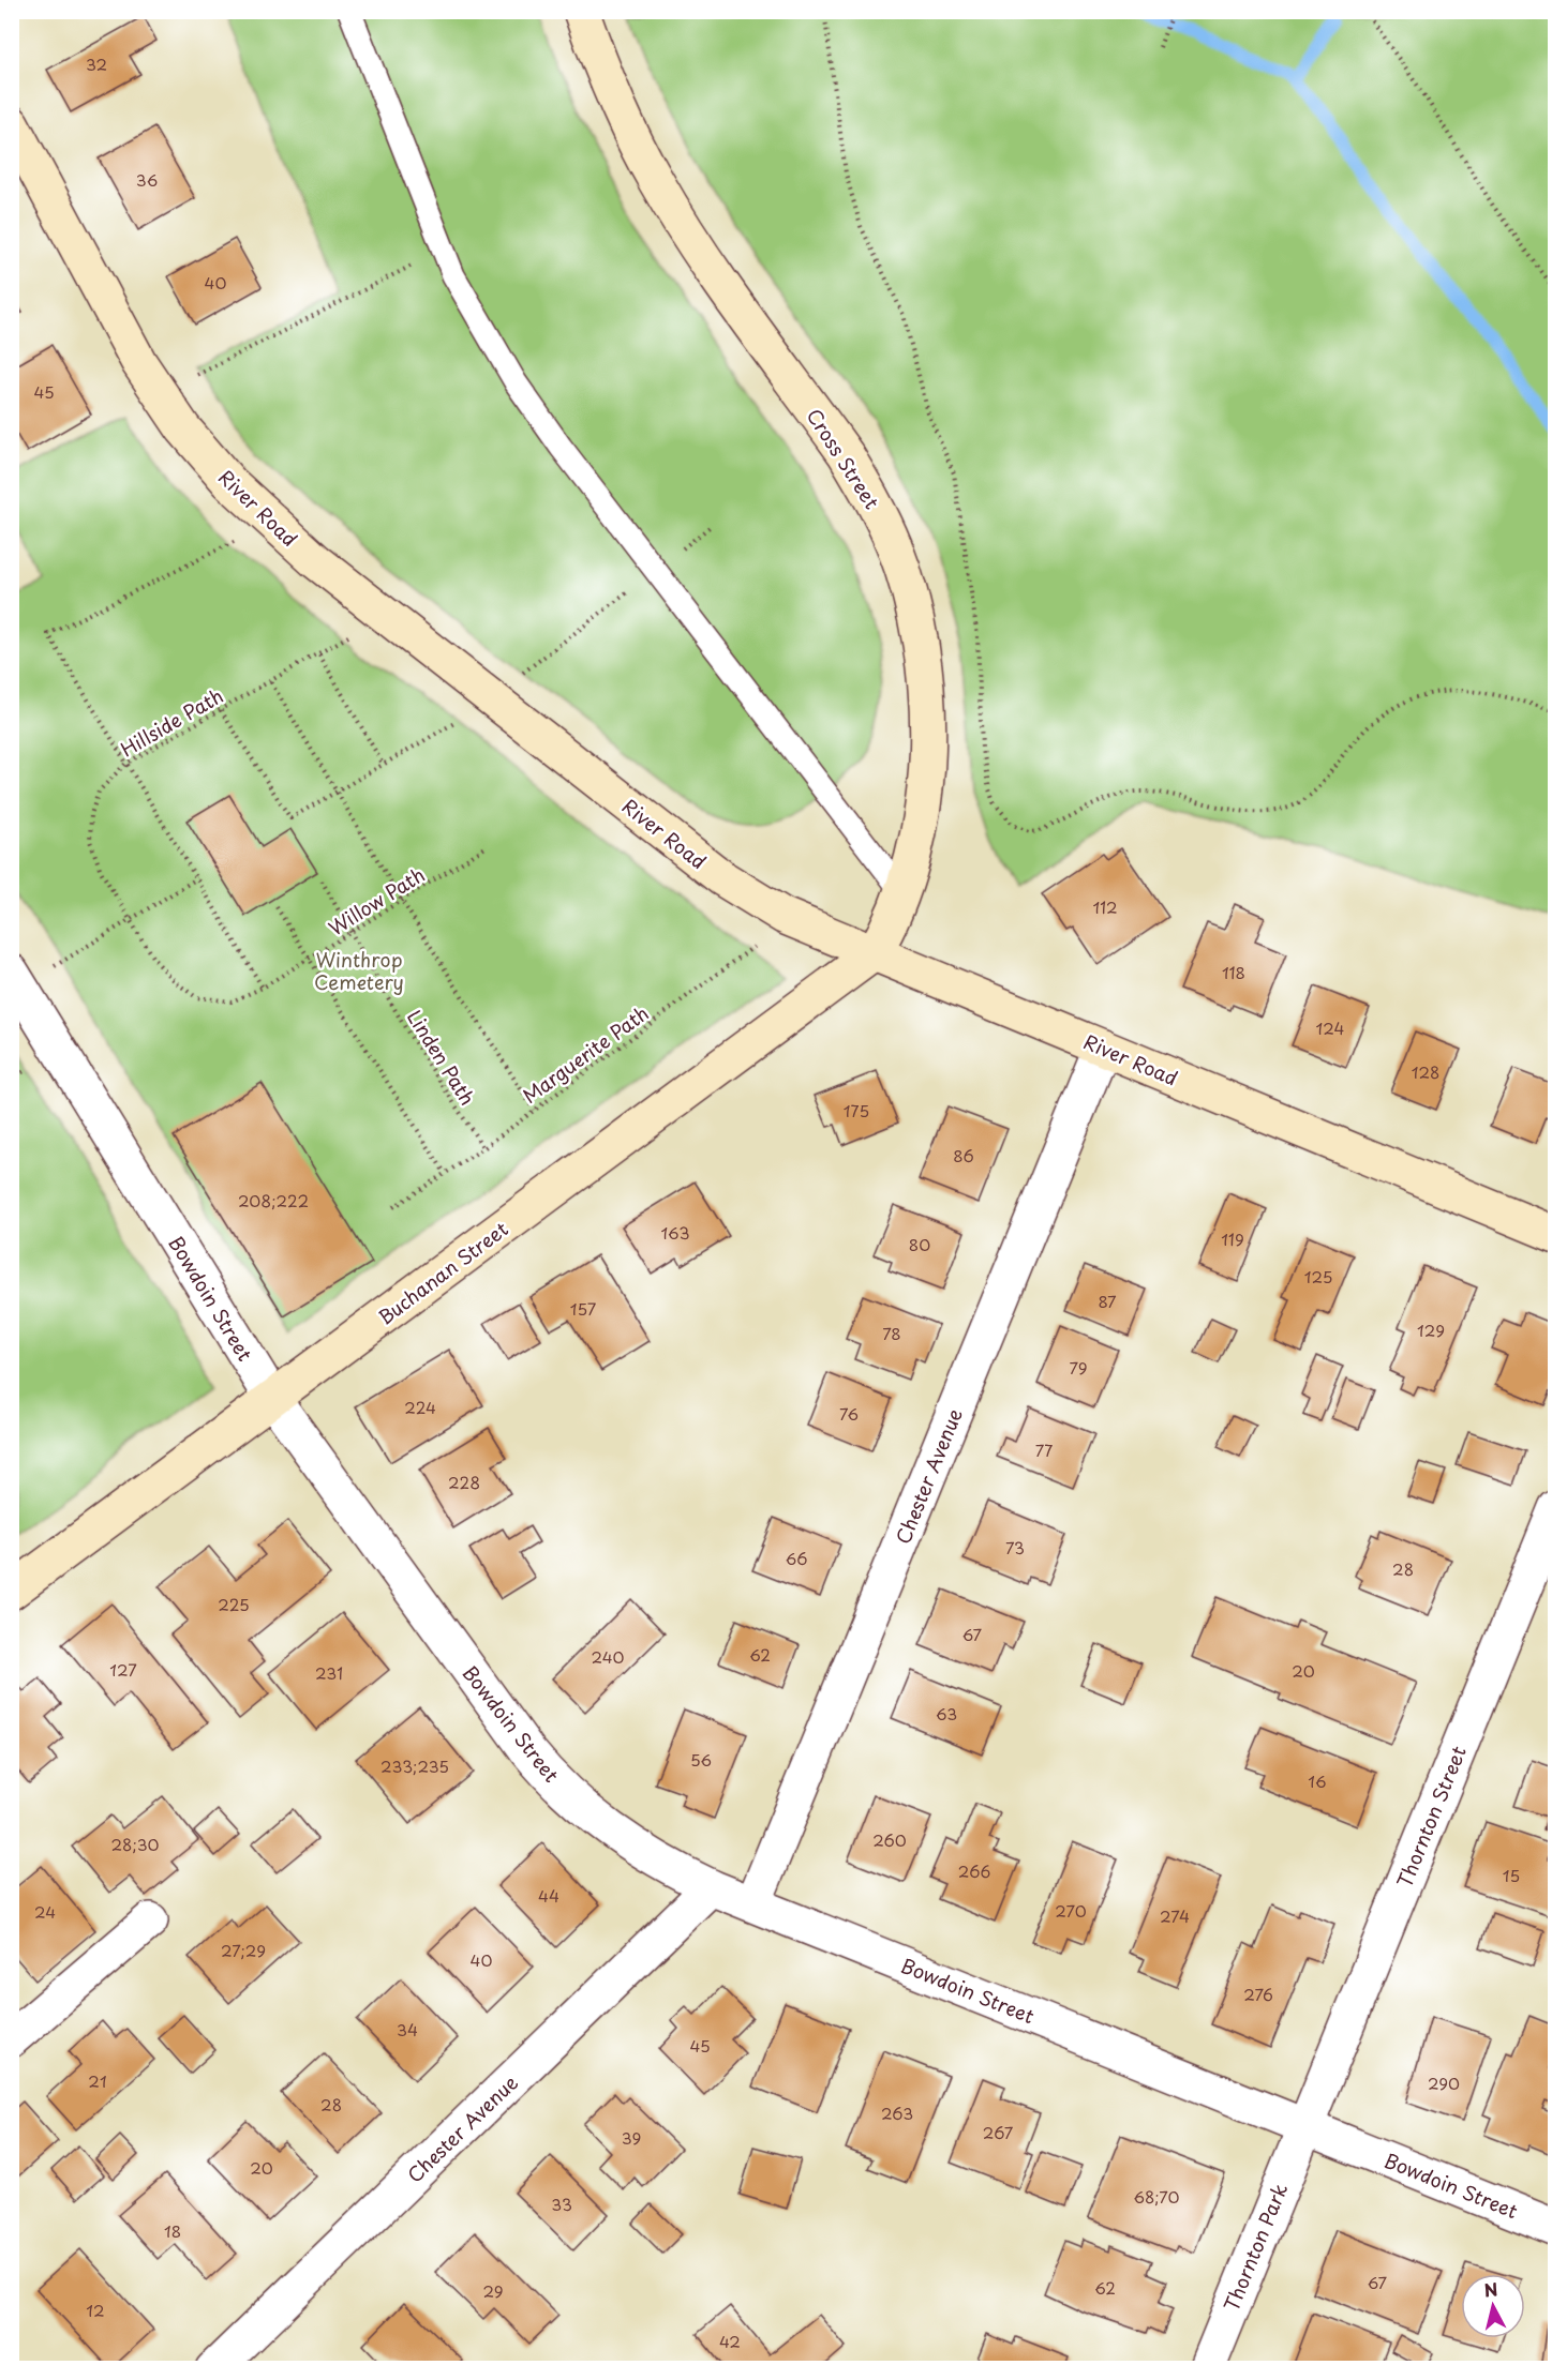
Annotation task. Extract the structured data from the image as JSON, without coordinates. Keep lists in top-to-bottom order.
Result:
{
  "streets": {
    "street": [
      "Cross Street",
      "River Road",
      "Buchanan Street",
      "Bowdoin Street",
      "Chester Avenue",
      "Thornton Street",
      "Thornton Park"
    ],
    "path": [
      "Hillside Path",
      "Willow Path",
      "Marguerite Path",
      "Linden Path"
    ]
  },
  "crossings": [
    ["Cross Street", "River Road"],
    ["Cross Street", "Buchanan Street"],
    ["River Road", "Marguerite Path"],
    ["River Road", "Buchanan Street"],
    ["River Road", "Chester Avenue"],
    ["Hillside Path", "Willow Path"],
    ["Willow Path", "Linden Path"],
    ["Marguerite Path", "Linden Path"],
    ["Buchanan Street", "Bowdoin Street"],
    ["Bowdoin Street", "Chester Avenue"],
    ["Bowdoin Street", "Thornton Street"],
    ["Bowdoin Street", "Thornton Park"],
    ["Thornton Street", "Thornton Park"]
  ],
  "parks": ["Winthrop Cemetery"],
  "house_numbers": [
    "32",
    "36",
    "40",
    "45",
    "112",
    "118",
    "124",
    "128",
    "175",
    "86",
    "208;222",
    "163",
    "119",
    "80",
    "125",
    "87",
    "157",
    "129",
    "78",
    "79",
    "224",
    "76",
    "77",
    "228",
    "73",
    "66",
    "28",
    "225",
    "67",
    "62",
    "240",
    "127",
    "20",
    "231",
    "63",
    "56",
    "233;235",
    "16",
    "260",
    "28;30",
    "266",
    "15",
    "44",
    "270",
    "24",
    "274",
    "27;29",
    "40",
    "276",
    "34",
    "45",
    "21",
    "290",
    "28",
    "263",
    "267",
    "39",
    "20",
    "68;70",
    "33",
    "18",
    "67",
    "62",
    "29",
    "12",
    "42"
  ],
  "north": "top"
}
